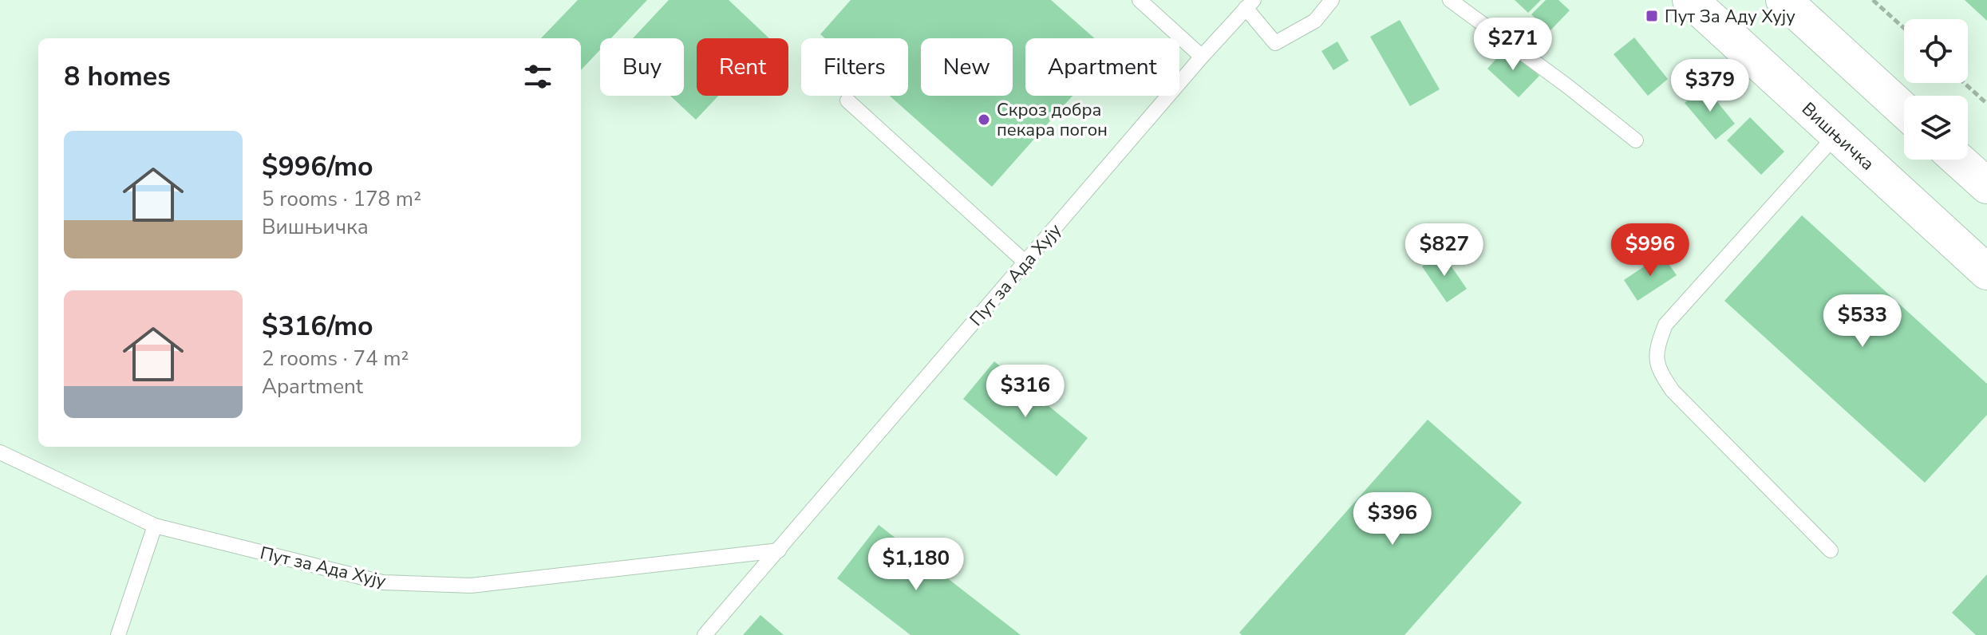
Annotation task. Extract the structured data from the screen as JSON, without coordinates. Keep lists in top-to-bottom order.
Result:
{
  "streets": {
    "main road": ["Вишњичка"],
    "lane": ["Пут за Ада Хују"]
  },
  "places": {
    "transit": ["Пут За Аду Хују"],
    "other": ["Скроз добра пекара погон"]
  },
  "page": {
    "price": [
      "$271",
      "$379",
      "$827",
      "$996",
      "$533",
      "$316",
      "$396",
      "$1,180"
    ],
    "chip": [
      "Buy",
      "Rent",
      "Filters",
      "New",
      "Apartment"
    ],
    "heading": "8 homes",
    "list": [
      {
        "name": "$996/mo",
        "note": "5 rooms · 178 m² · Вишњичка"
      },
      {
        "name": "$316/mo",
        "note": "2 rooms · 74 m² · Apartment"
      }
    ]
  }
}
